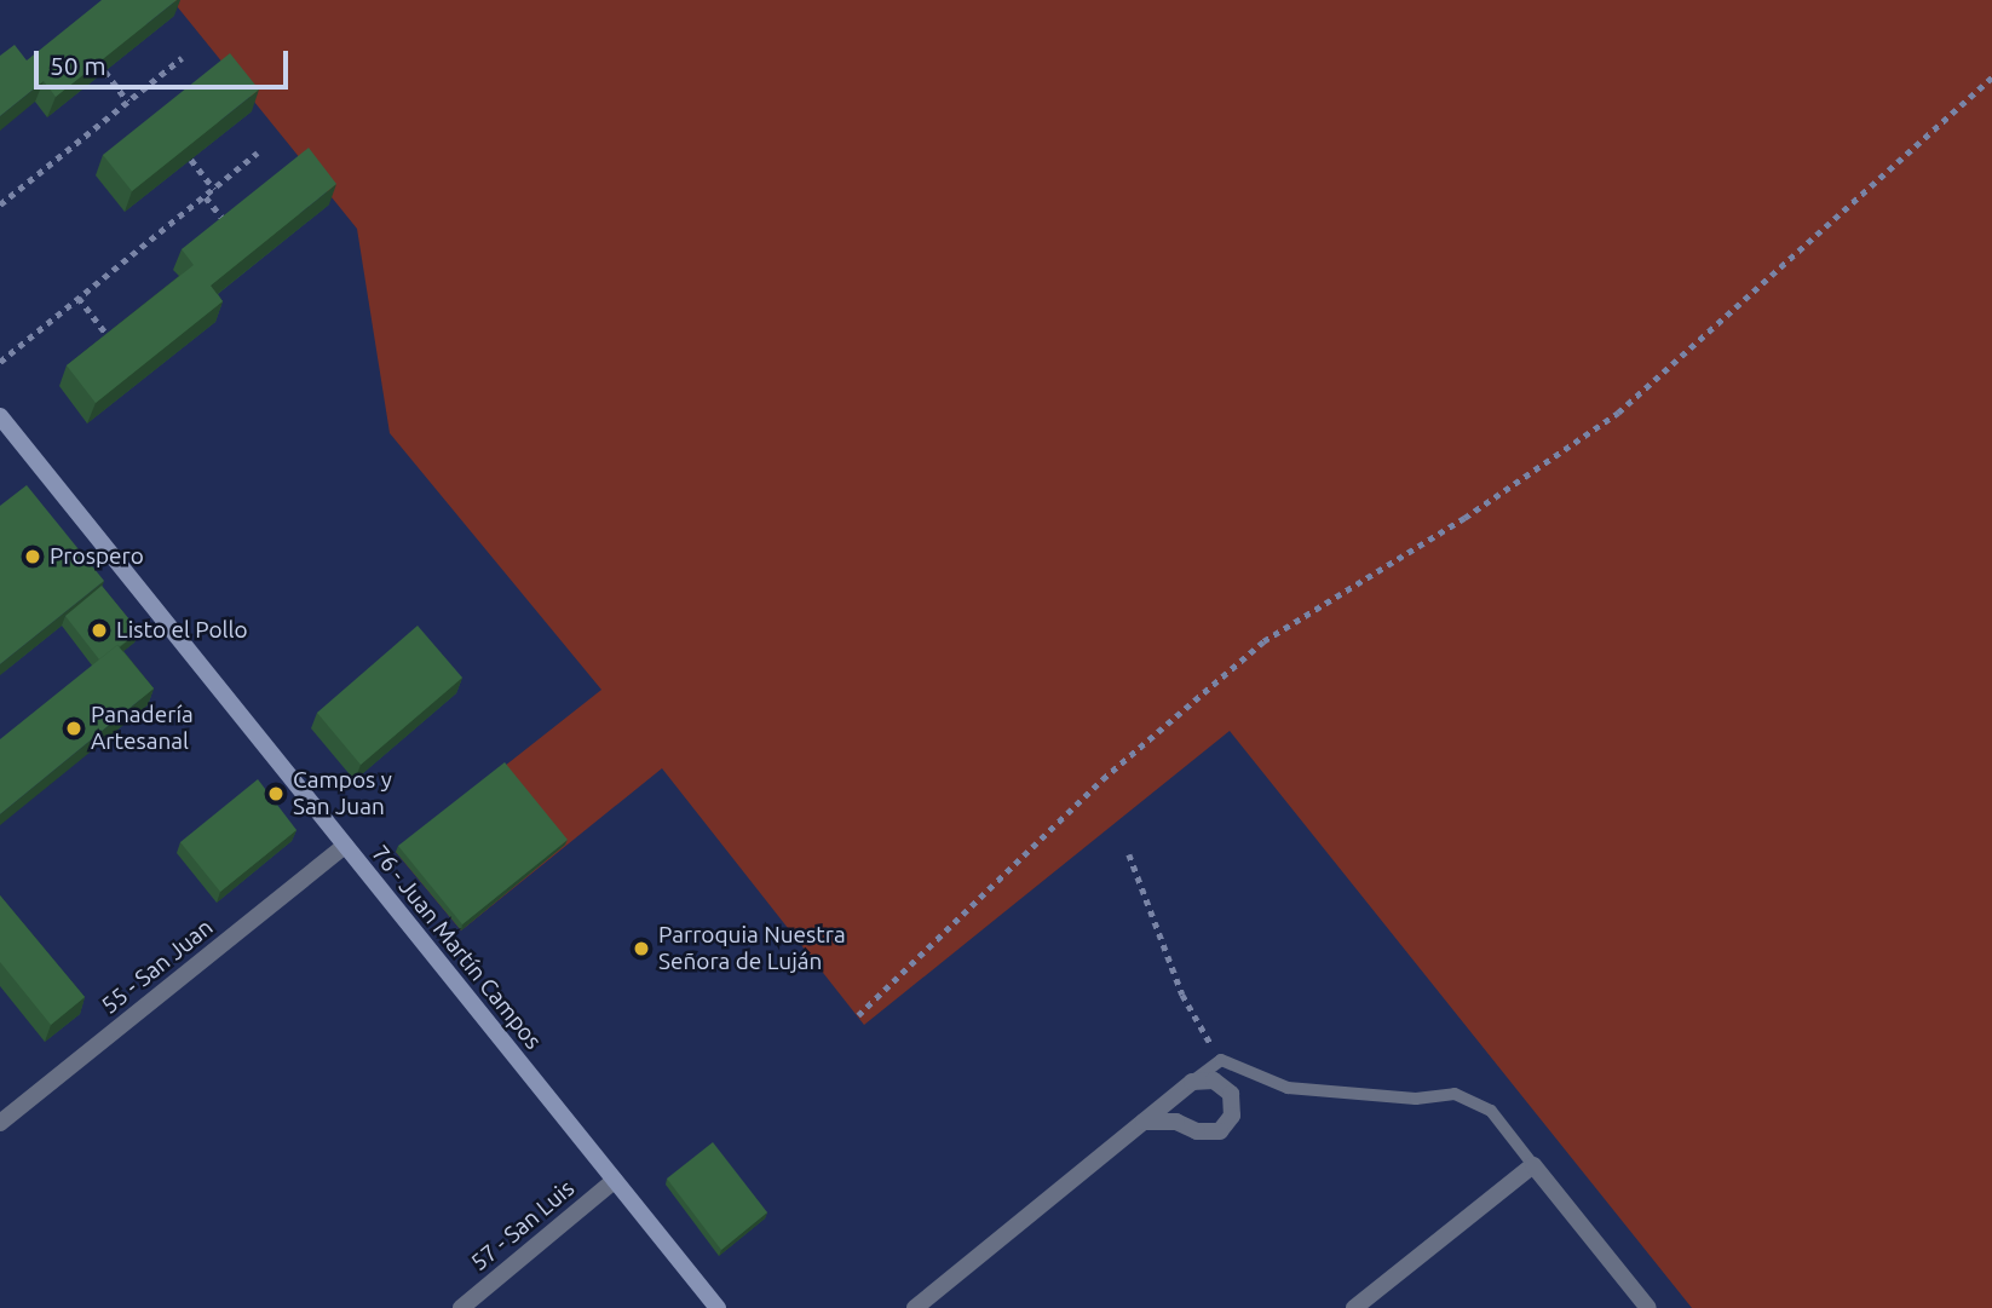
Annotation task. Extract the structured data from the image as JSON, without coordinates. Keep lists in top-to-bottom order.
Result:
{
  "streets": {
    "main road": ["76 - Juan Martín Campos"],
    "street": ["55 - San Juan", "57 - San Luis"]
  },
  "crossings": [
    ["76 - Juan Martín Campos", "55 - San Juan"],
    ["76 - Juan Martín Campos", "57 - San Luis"]
  ],
  "places": [
    "Prospero",
    "Listo el Pollo",
    "Panadería Artesanal",
    "Campos y San Juan",
    "Parroquia Nuestra Señora de Luján"
  ],
  "scale_bar": "50 m"
}
